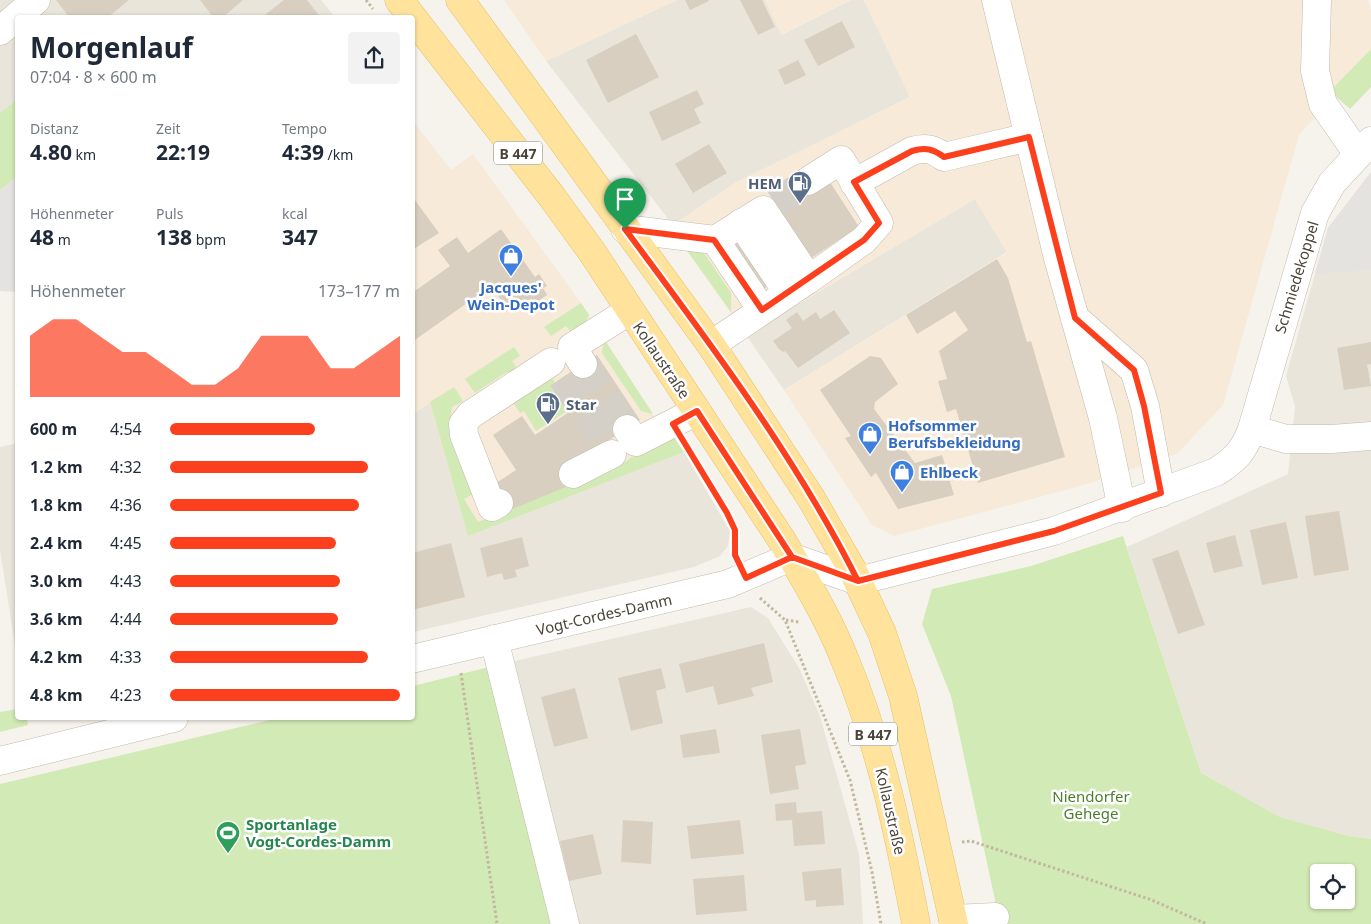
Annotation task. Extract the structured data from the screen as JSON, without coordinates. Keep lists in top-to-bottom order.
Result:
{
  "streets": {
    "main road": ["B 447", "Kollaustraße"],
    "street": ["Schmiedekoppel", "Vogt-Cordes-Damm"]
  },
  "crossings": [
    ["B 447", "Schmiedekoppel"],
    ["Kollaustraße", "Vogt-Cordes-Damm"]
  ],
  "parks": ["Niendorfer Gehege"],
  "places": {
    "fuel station": ["HEM", "Star"],
    "shop": ["Jacques' Wein-Depot", "Hofsommer Berufsbekleidung", "Ehlbeck"],
    "sports": ["Sportanlage Vogt-Cordes-Damm"]
  },
  "page": {
    "heading": ["Morgenlauf", "07:04 · 8 × 600 m"],
    "stats": [
      ["Distanz", "4.80 km"],
      ["Zeit", "22:19"],
      ["Tempo", "4:39 /km"],
      ["Höhenmeter", "48 m"],
      ["Puls", "138 bpm"],
      ["kcal", "347"]
    ],
    "chart": ["Höhenmeter", "173–177 m"],
    "list": [
      {
        "name": "600 m",
        "note": "4:54"
      },
      {
        "name": "1.2 km",
        "note": "4:32"
      },
      {
        "name": "1.8 km",
        "note": "4:36"
      },
      {
        "name": "2.4 km",
        "note": "4:45"
      },
      {
        "name": "3.0 km",
        "note": "4:43"
      },
      {
        "name": "3.6 km",
        "note": "4:44"
      },
      {
        "name": "4.2 km",
        "note": "4:33"
      },
      {
        "name": "4.8 km",
        "note": "4:23"
      }
    ]
  }
}
